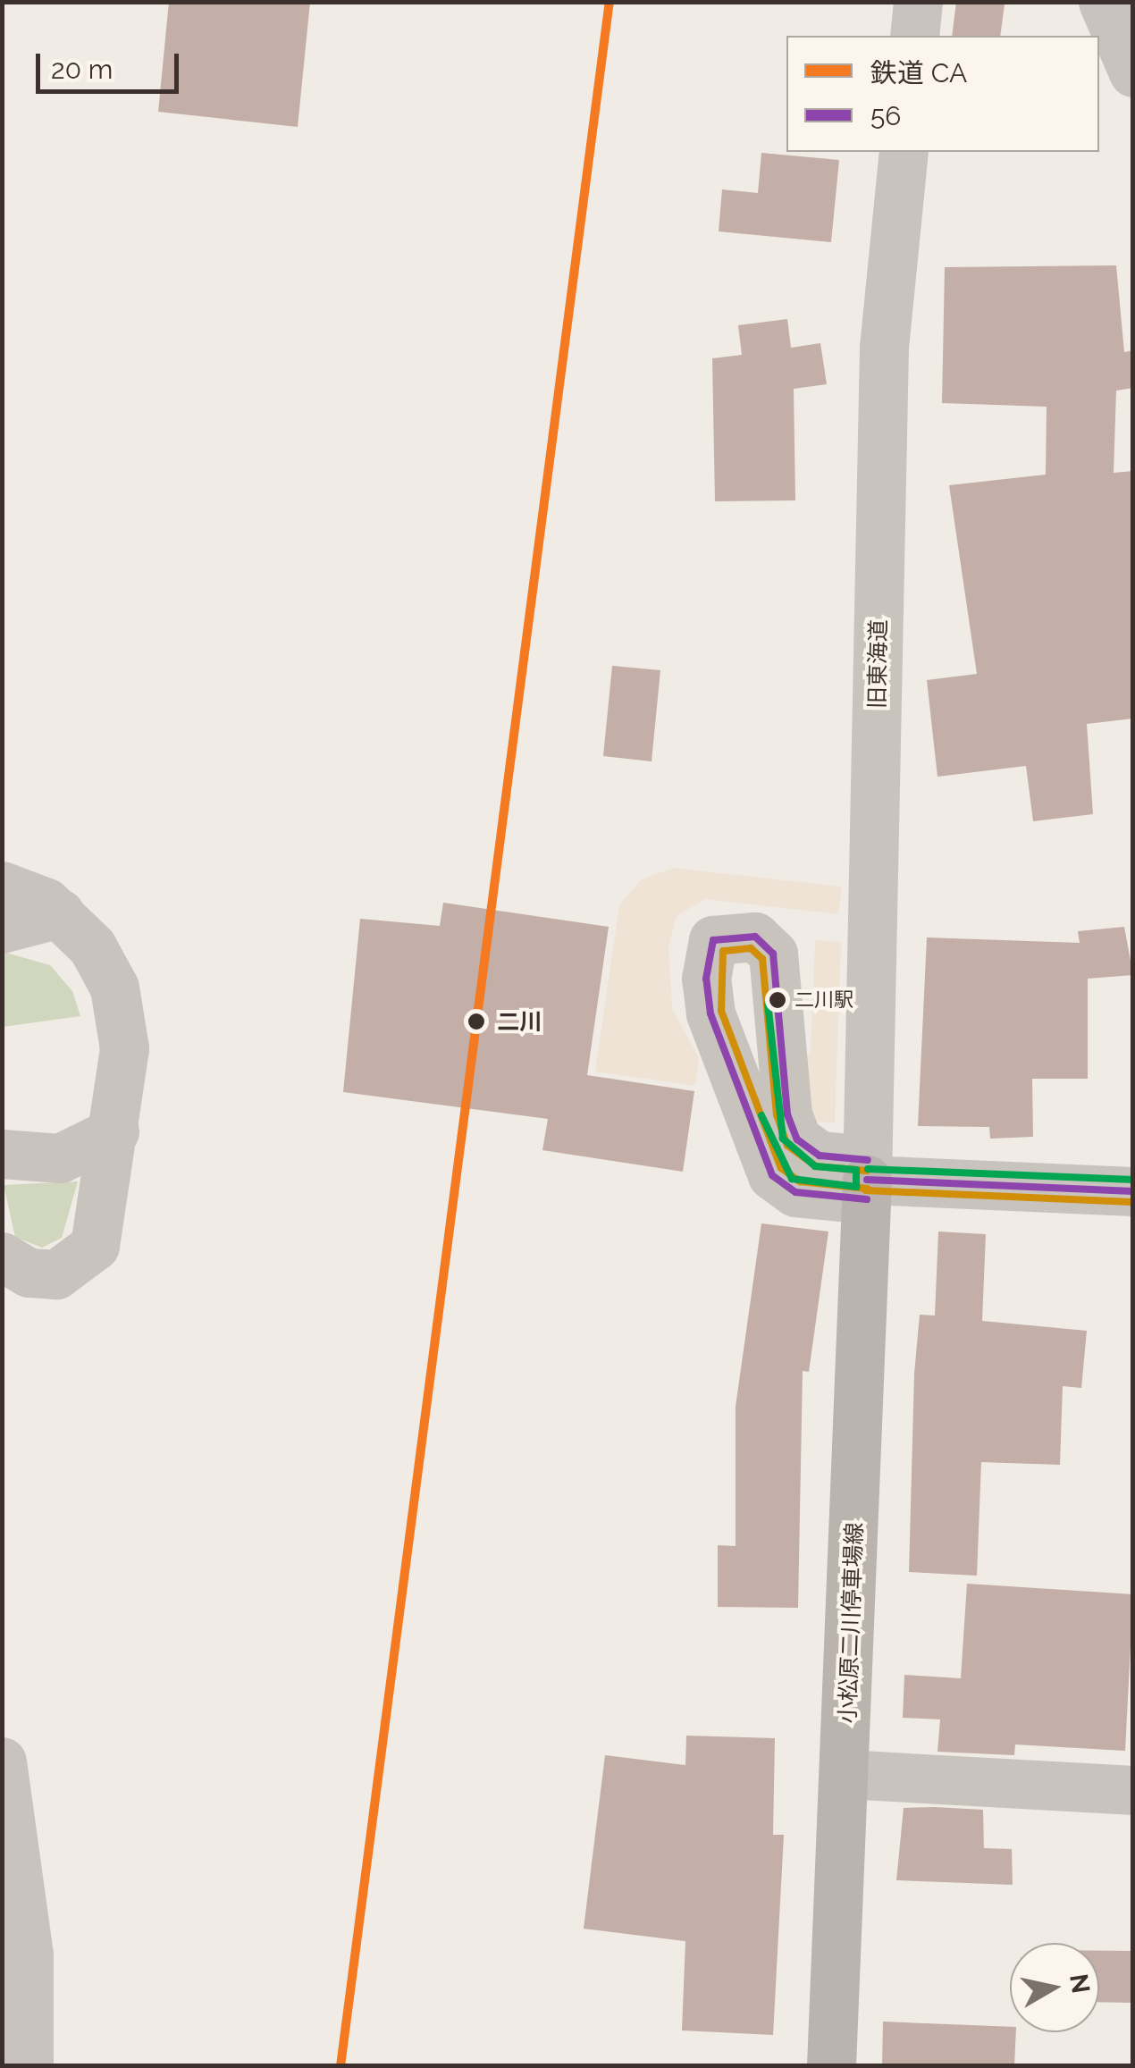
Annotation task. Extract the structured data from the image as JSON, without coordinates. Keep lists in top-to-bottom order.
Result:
{
  "streets": {
    "main road": ["小松原二川停車場線"],
    "street": ["旧東海道"]
  },
  "crossings": [
    ["旧東海道", "小松原二川停車場線"]
  ],
  "places": ["二川駅", "二川"],
  "lines": ["rail line CA", "transit line 56"],
  "legend": ["鉄道 CA", "56"],
  "scale_bar": "20 m",
  "north": "right"
}
